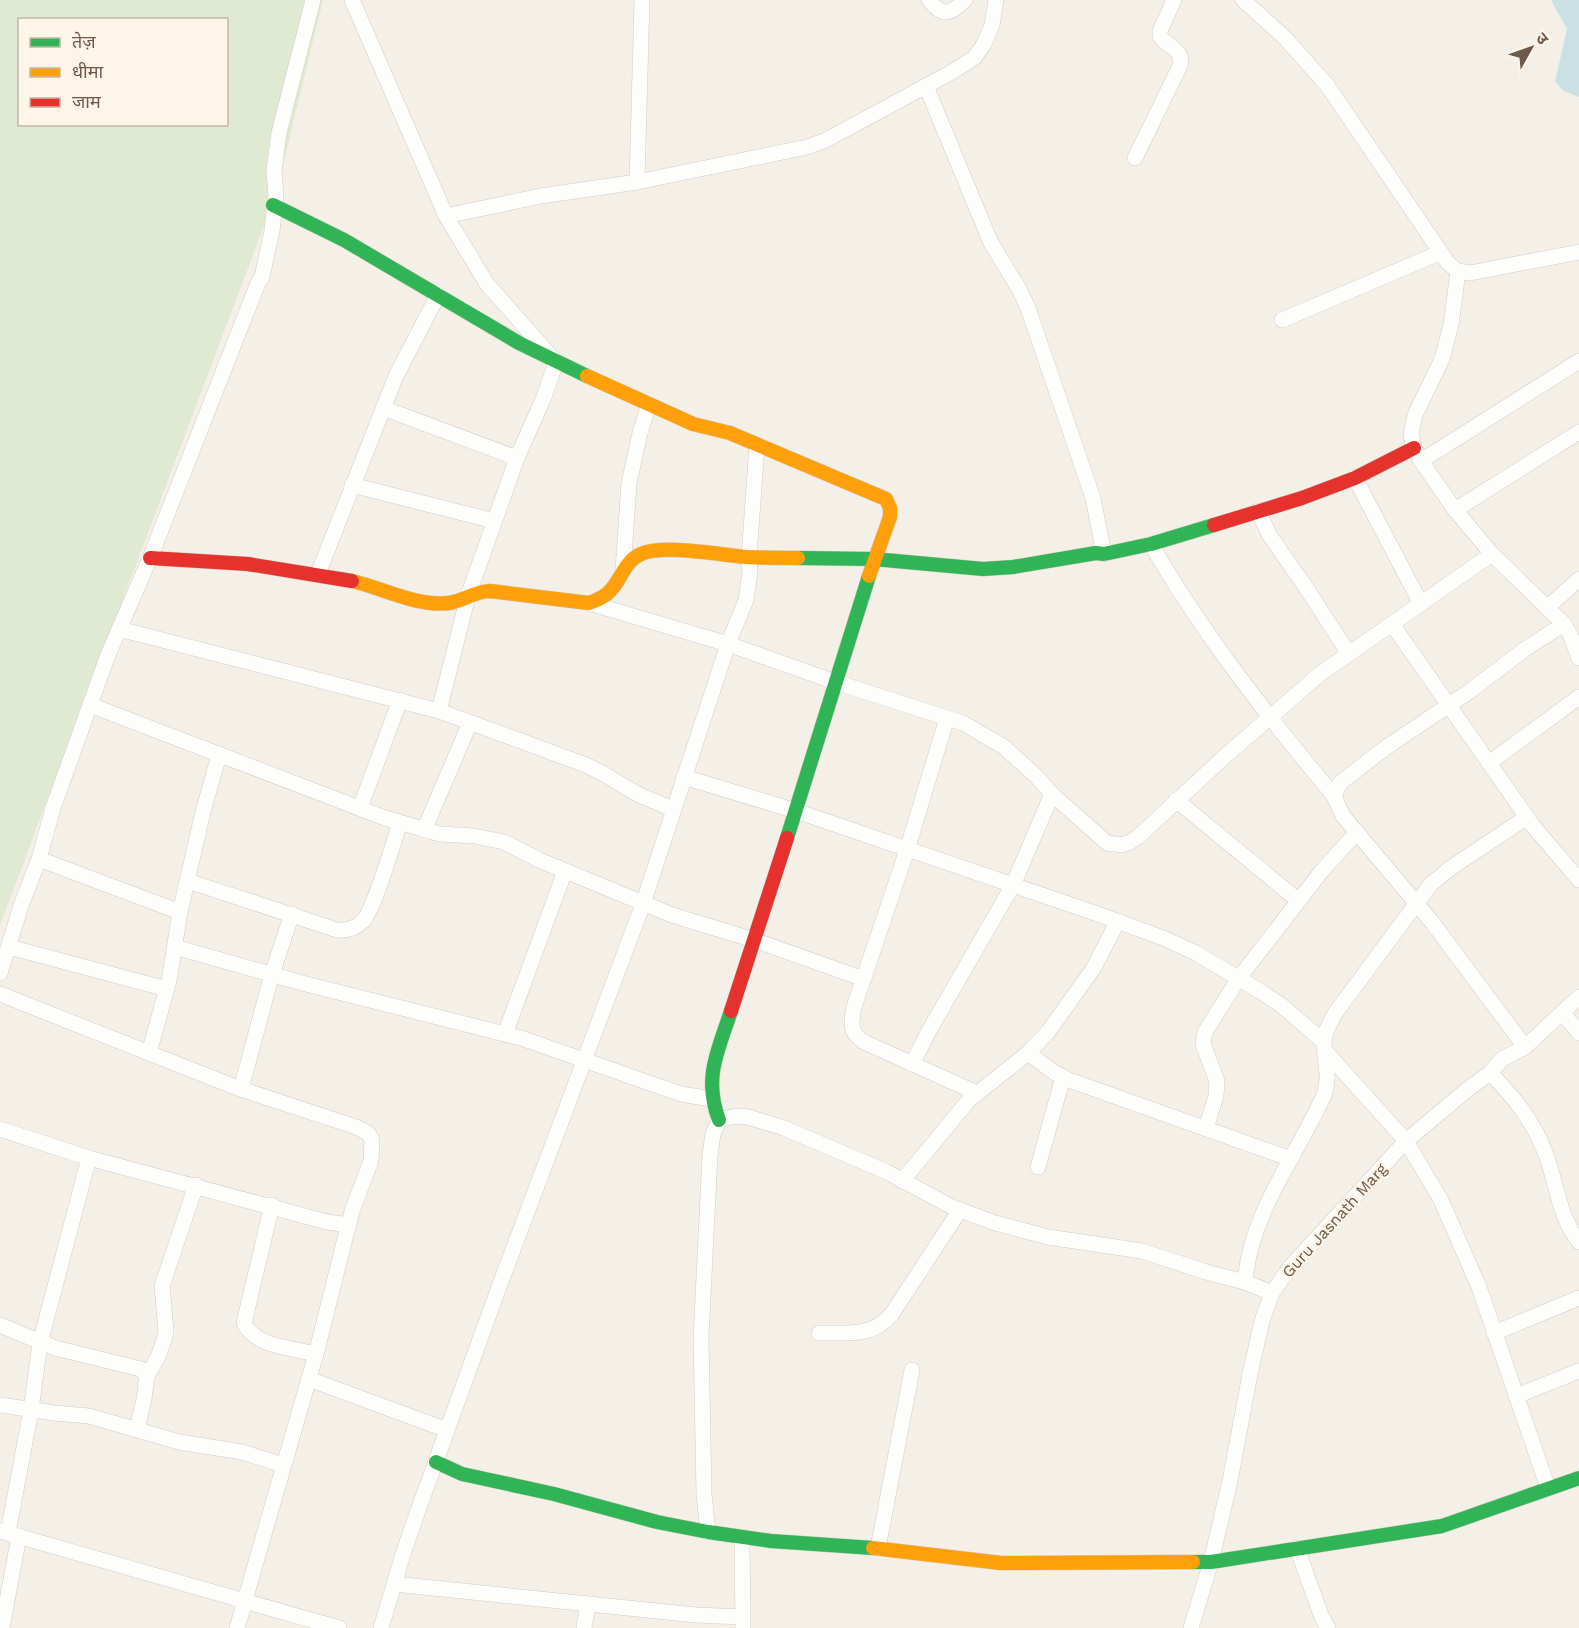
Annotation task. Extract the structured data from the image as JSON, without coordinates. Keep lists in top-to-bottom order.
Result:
{
  "streets": {
    "street": ["Guru Jasnath Marg"]
  },
  "legend": ["तेज़", "धीमा", "जाम"],
  "north": "top right"
}
